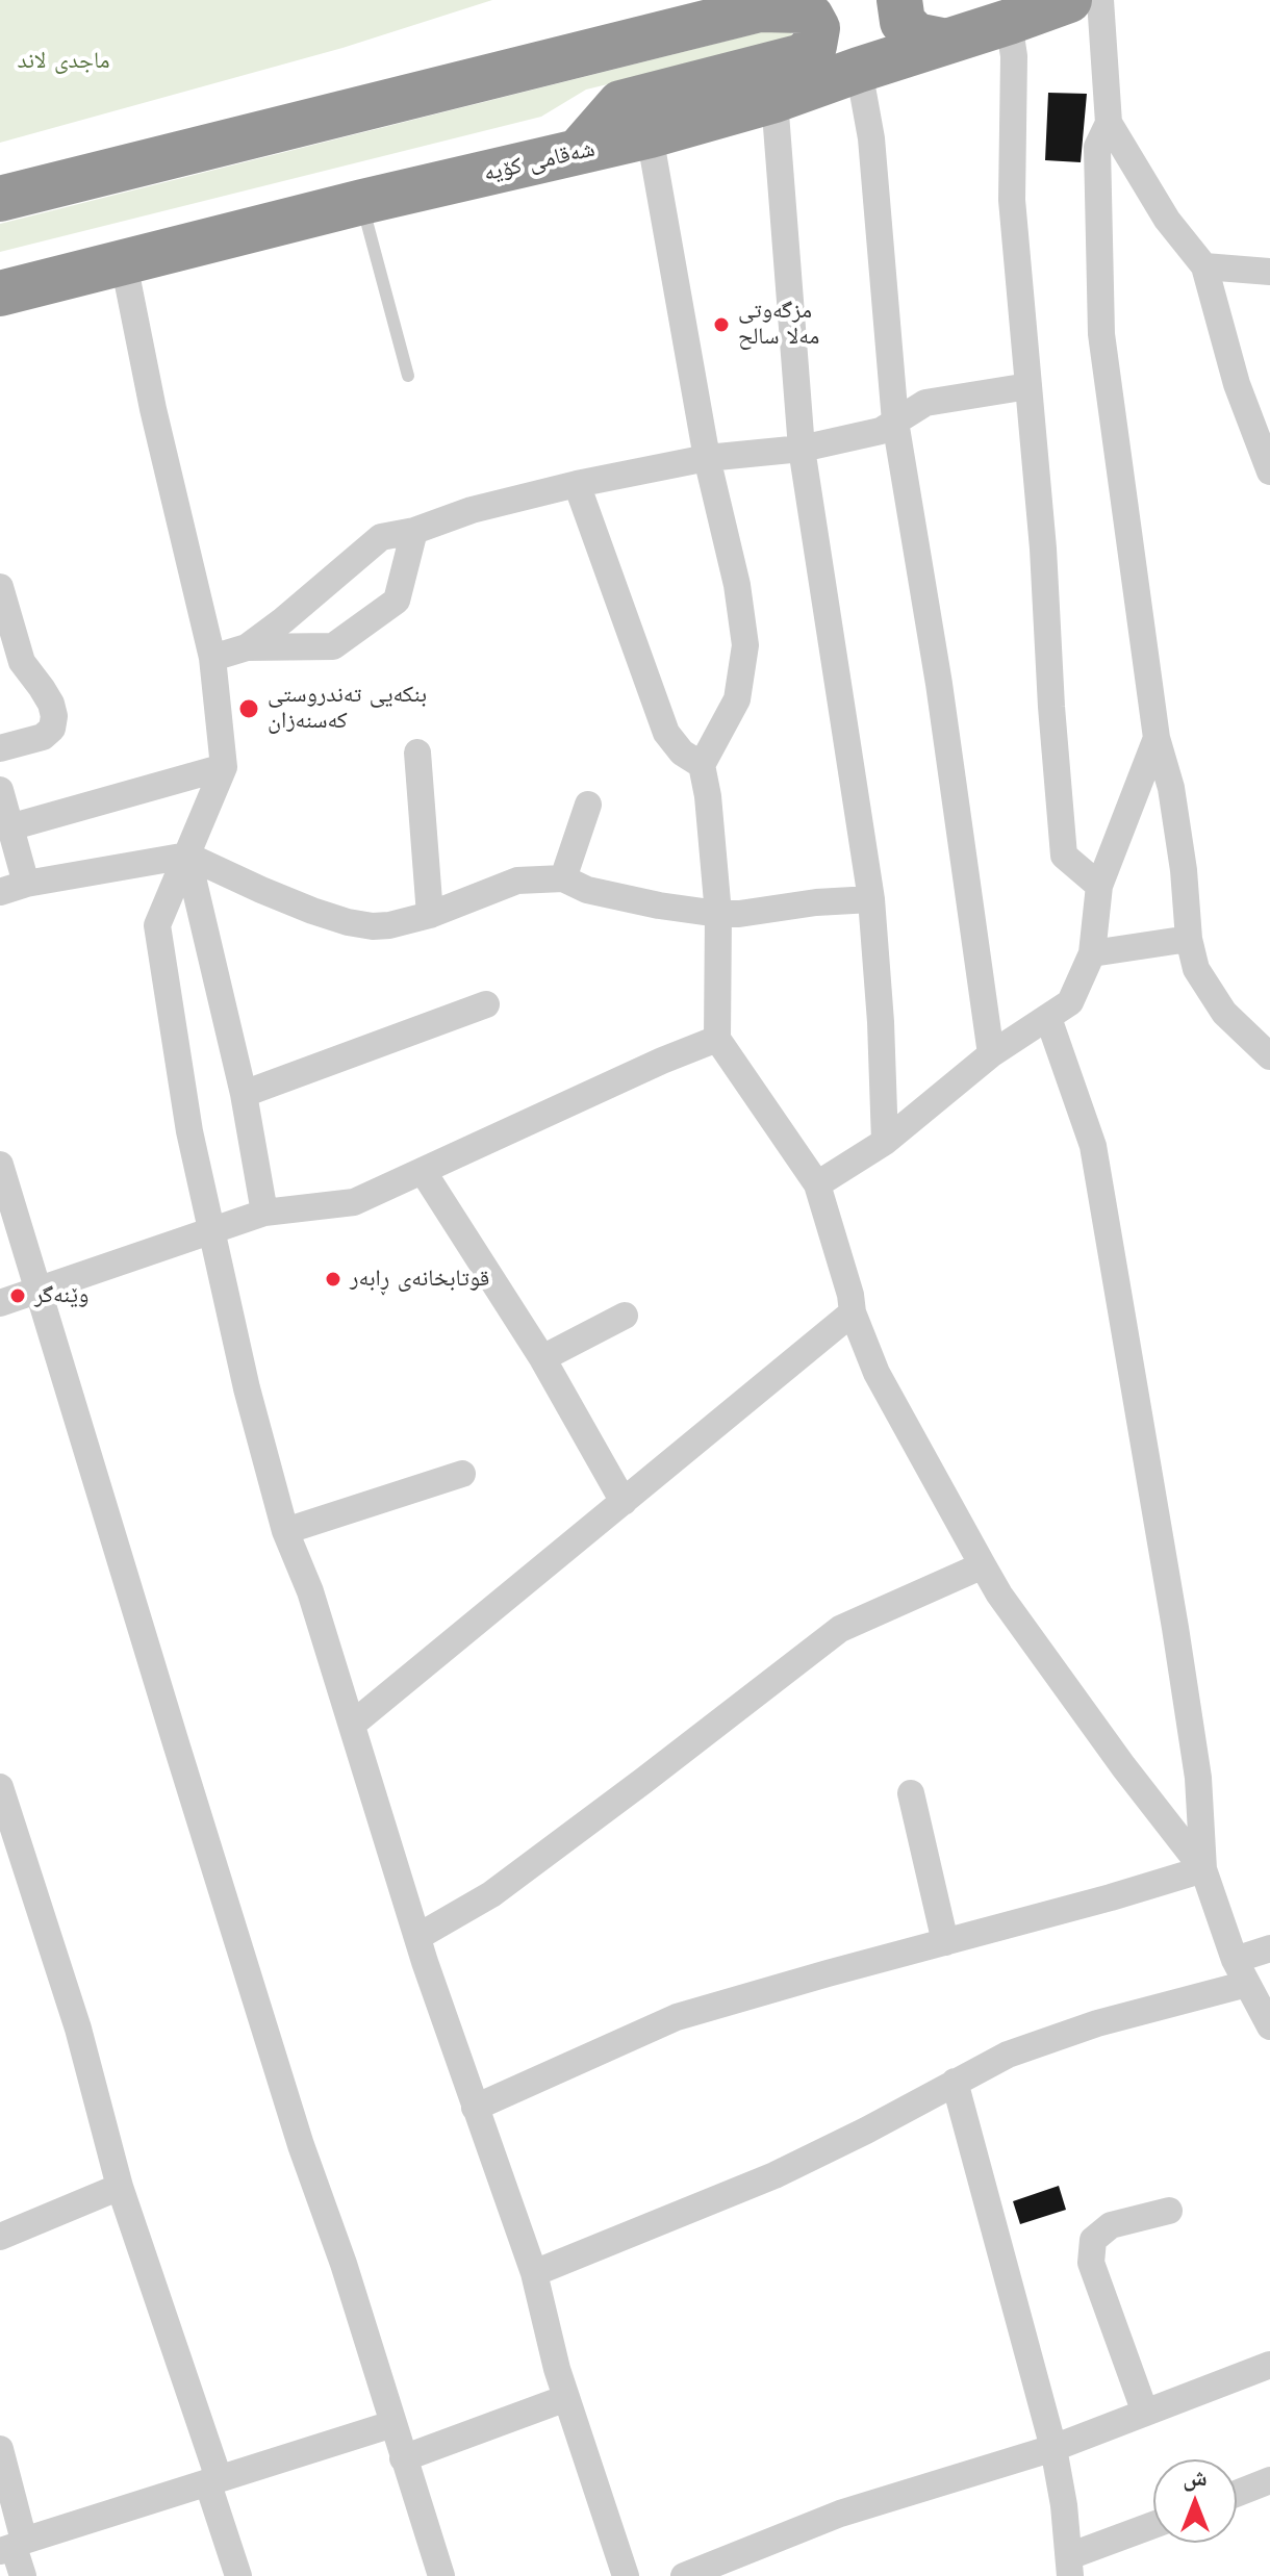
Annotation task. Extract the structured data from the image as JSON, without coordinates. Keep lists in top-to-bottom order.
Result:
{
  "streets": {
    "highway": ["شەقامی کۆیە"]
  },
  "parks": ["ماجدی لاند"],
  "places": [
    "مزگەوتی مەلا سالح",
    "بنکەیی تەندروستی کەسنەزان",
    "قوتابخانەی ڕابەر",
    "وێنەگر"
  ],
  "north": "top"
}
